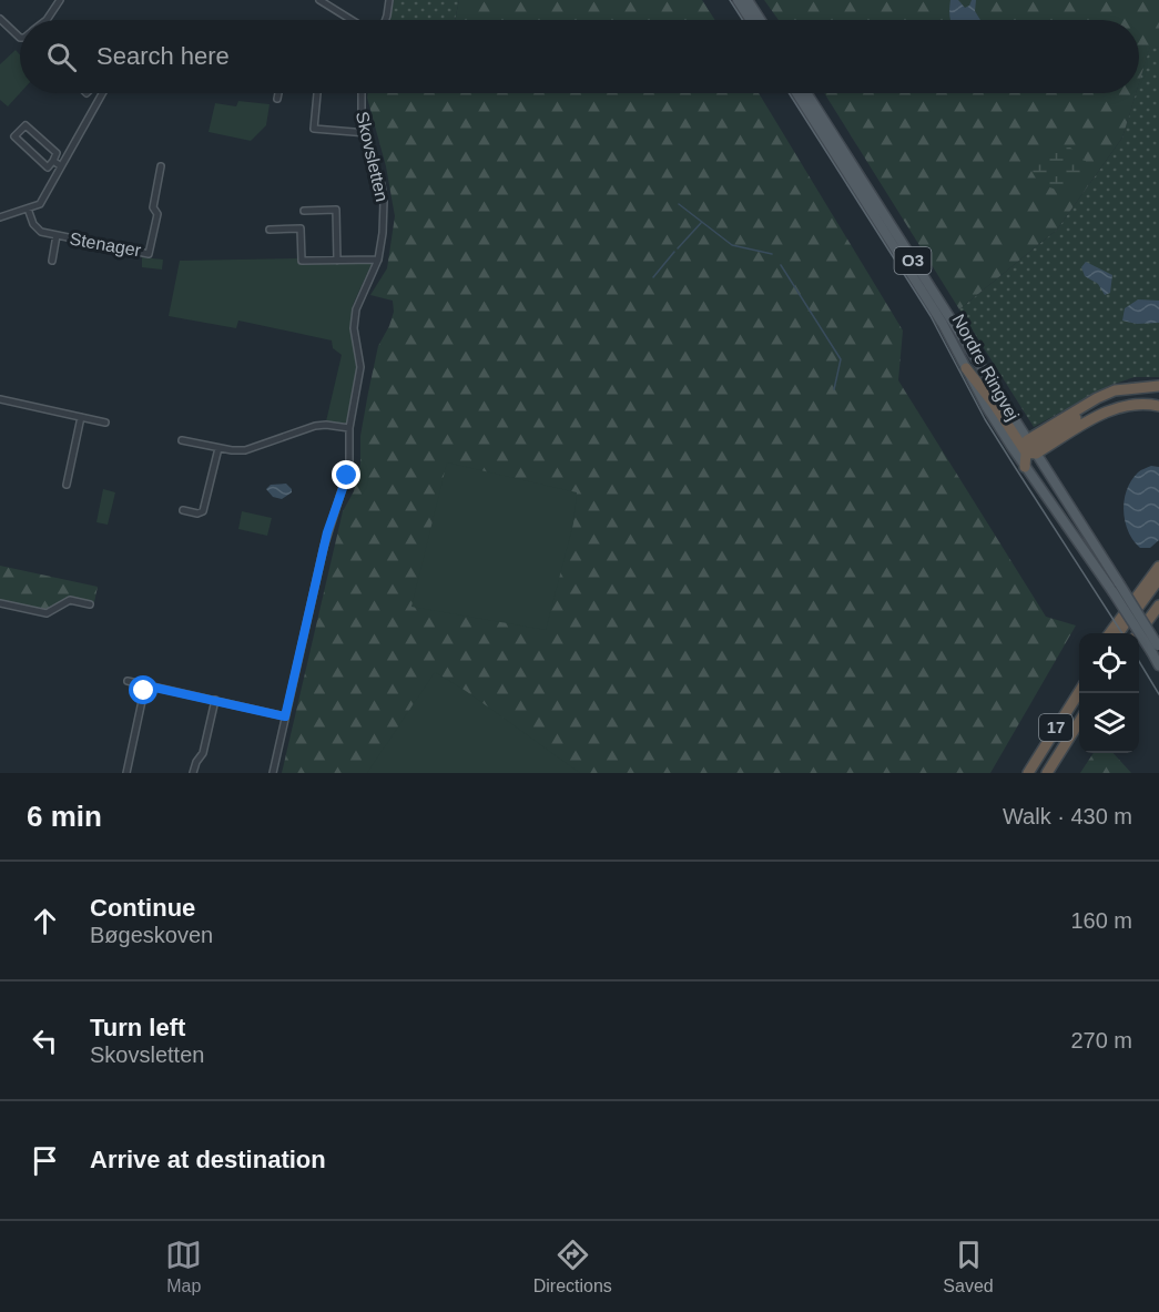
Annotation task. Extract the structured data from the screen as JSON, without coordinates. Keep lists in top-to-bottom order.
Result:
{
  "streets": {
    "highway": ["17"],
    "main road": ["O3", "Nordre Ringvej"],
    "street": ["Skovsletten", "Stenager"]
  },
  "page": {
    "search": "Search here",
    "heading": ["6 min", "Walk · 430 m"],
    "list": [
      ["Continue", "Bøgeskoven", "160 m"],
      ["Turn left", "Skovsletten", "270 m"],
      "Arrive at destination"
    ],
    "nav": ["Map", "Directions", "Saved"]
  }
}
